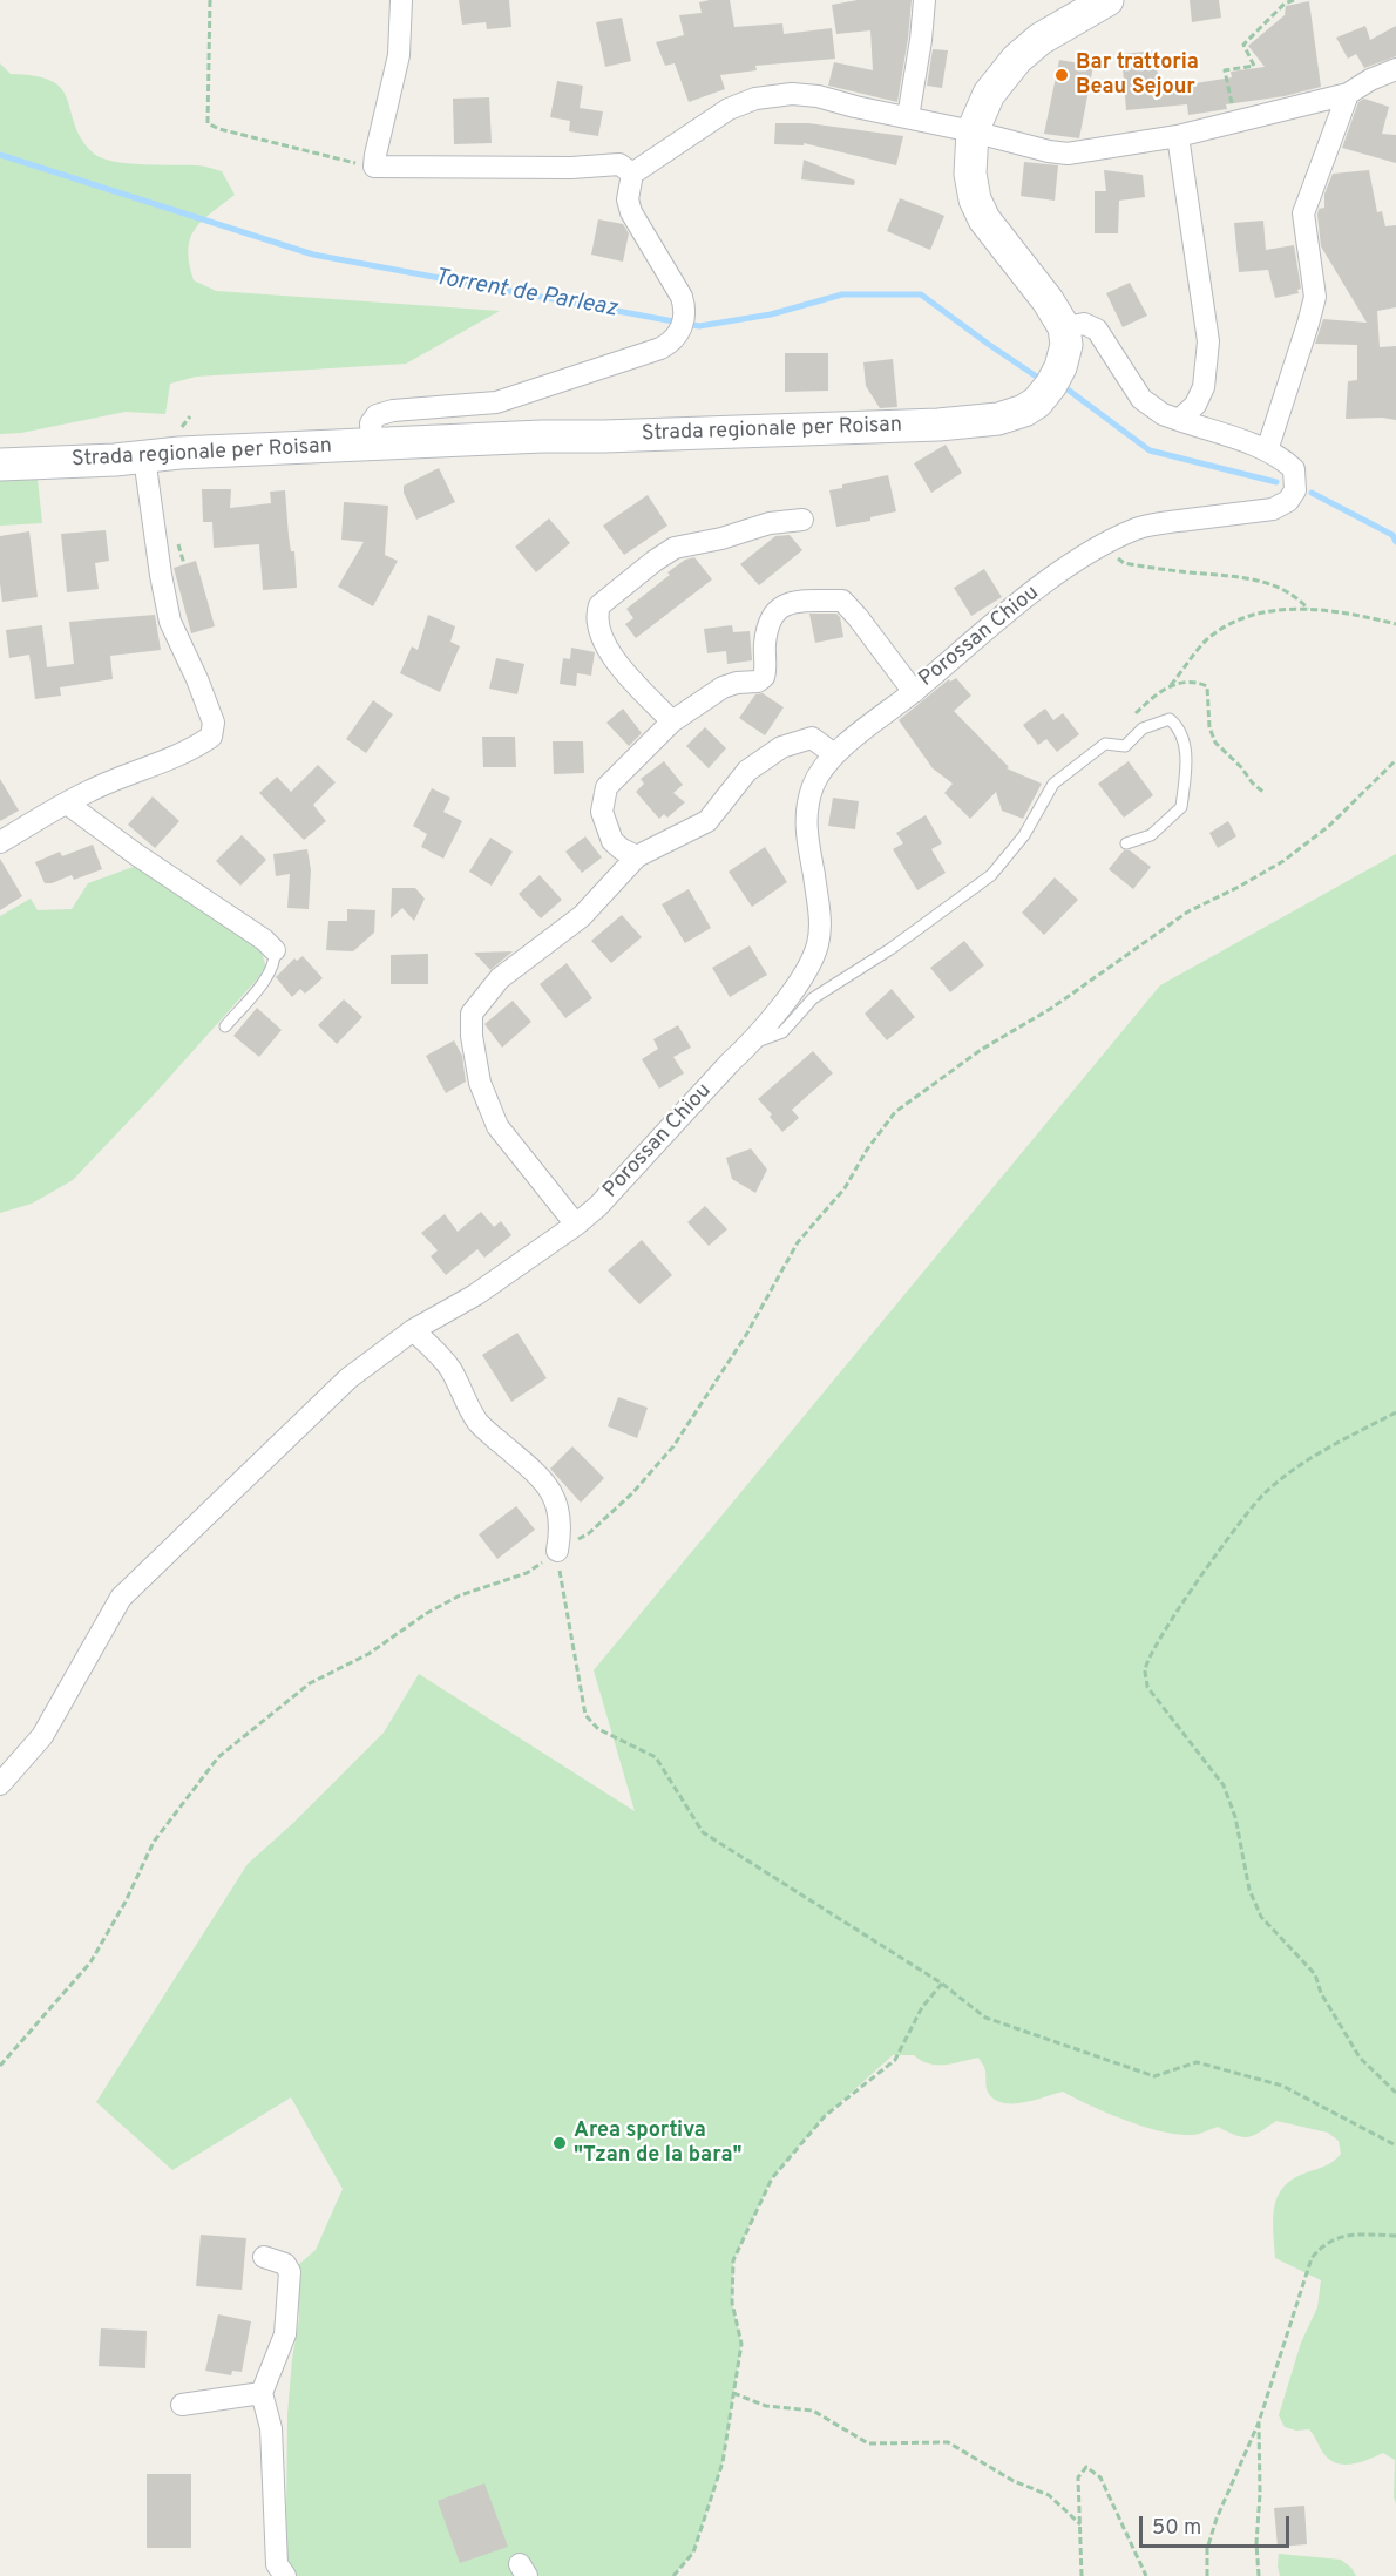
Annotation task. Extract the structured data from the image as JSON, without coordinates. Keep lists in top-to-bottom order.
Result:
{
  "streets": {
    "main road": ["Strada regionale per Roisan"],
    "street": ["Porossan Chiou"]
  },
  "crossings": [
    ["Strada regionale per Roisan", "Porossan Chiou"]
  ],
  "water": ["Torrent de Parleaz"],
  "places": ["Bar trattoria Beau Sejour", "Area sportiva \"Tzan de la bara\""],
  "scale_bar": "50 m"
}
